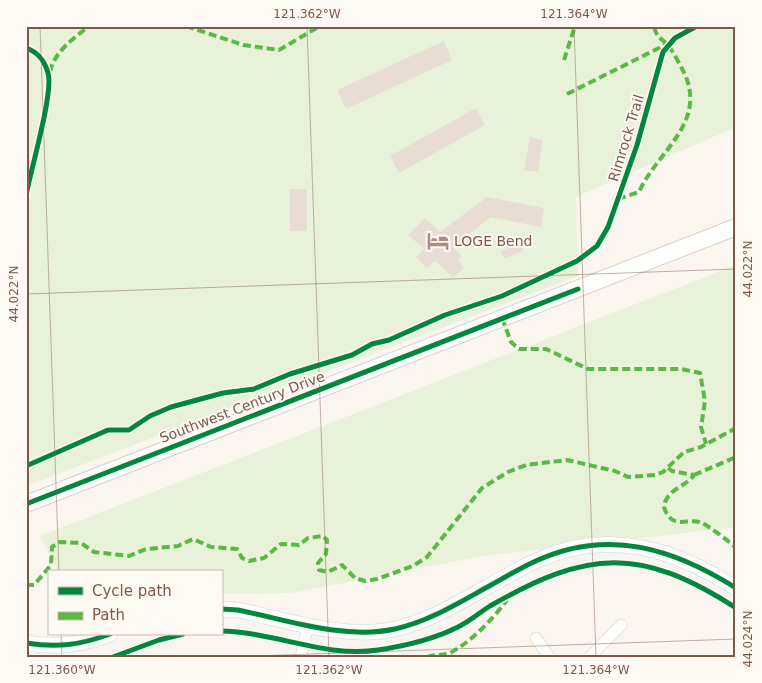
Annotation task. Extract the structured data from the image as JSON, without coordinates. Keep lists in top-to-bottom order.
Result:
{
  "streets": {
    "main road": ["Southwest Century Drive"],
    "cycle path": ["Rimrock Trail"]
  },
  "places": {
    "hotel": ["LOGE Bend"]
  },
  "legend": ["Cycle path", "Path"],
  "coordinates": [
    "121.362°W",
    "121.364°W",
    "44.022°N",
    "44.024°N",
    "121.360°W"
  ]
}
